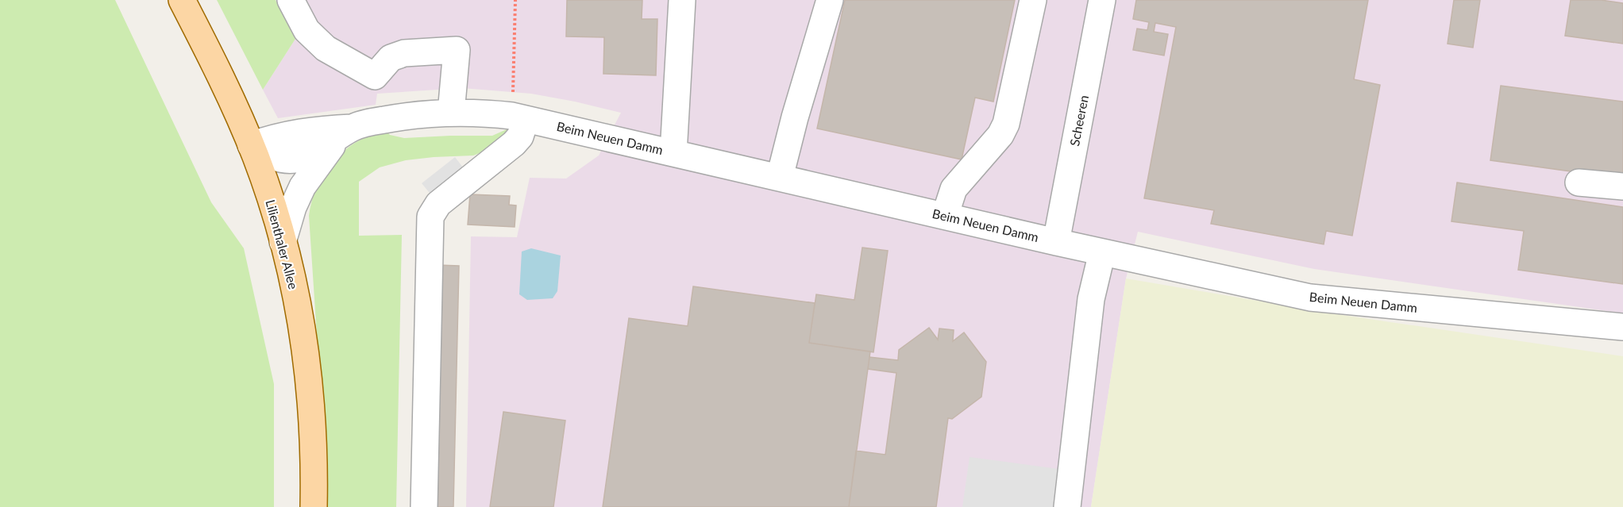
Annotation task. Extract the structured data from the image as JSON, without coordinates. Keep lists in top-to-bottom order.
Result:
{
  "streets": {
    "main road": ["Lilienthaler Allee"],
    "street": ["Scheeren", "Beim Neuen Damm"]
  },
  "crossings": [
    ["Scheeren", "Beim Neuen Damm"],
    ["Beim Neuen Damm", "Lilienthaler Allee"]
  ]
}
